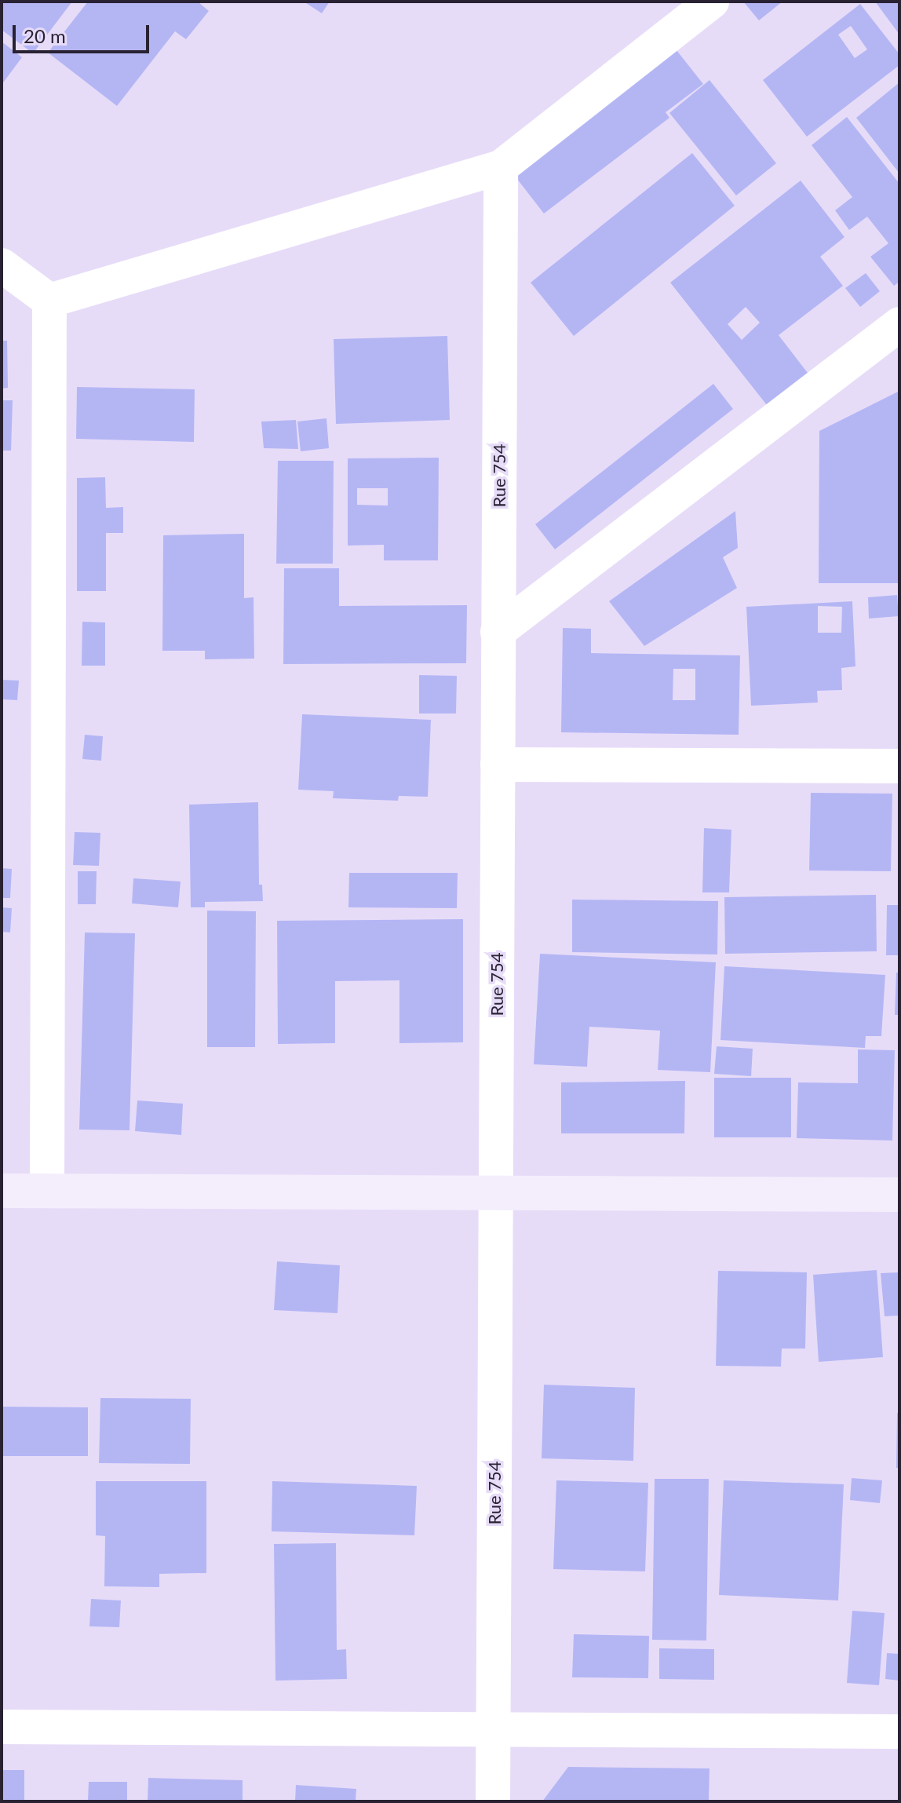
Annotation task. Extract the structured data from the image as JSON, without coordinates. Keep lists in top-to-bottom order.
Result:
{
  "streets": {
    "street": ["Rue 754"]
  },
  "scale_bar": "20 m"
}
